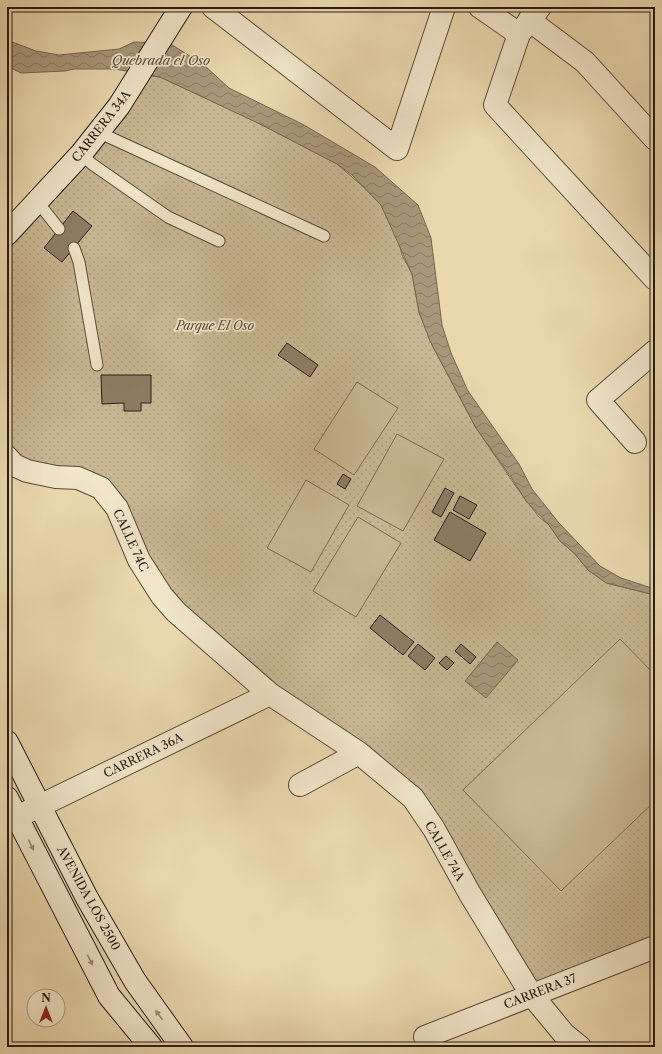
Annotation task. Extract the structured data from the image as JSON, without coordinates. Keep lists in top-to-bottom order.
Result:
{
  "streets": {
    "street": [
      "CARRERA 34A",
      "CALLE 74C",
      "CARRERA 36A",
      "CALLE 74A",
      "AVENIDA LOS 2500",
      "CARRERA 37"
    ]
  },
  "crossings": [
    ["CALLE 74C", "CARRERA 36A"],
    ["CALLE 74C", "CALLE 74A"],
    ["CARRERA 36A", "CALLE 74A"],
    ["CARRERA 36A", "AVENIDA LOS 2500"],
    ["CALLE 74A", "CARRERA 37"]
  ],
  "water": ["Quebrada el Oso"],
  "parks": ["Parque El Oso"],
  "north": "top"
}
